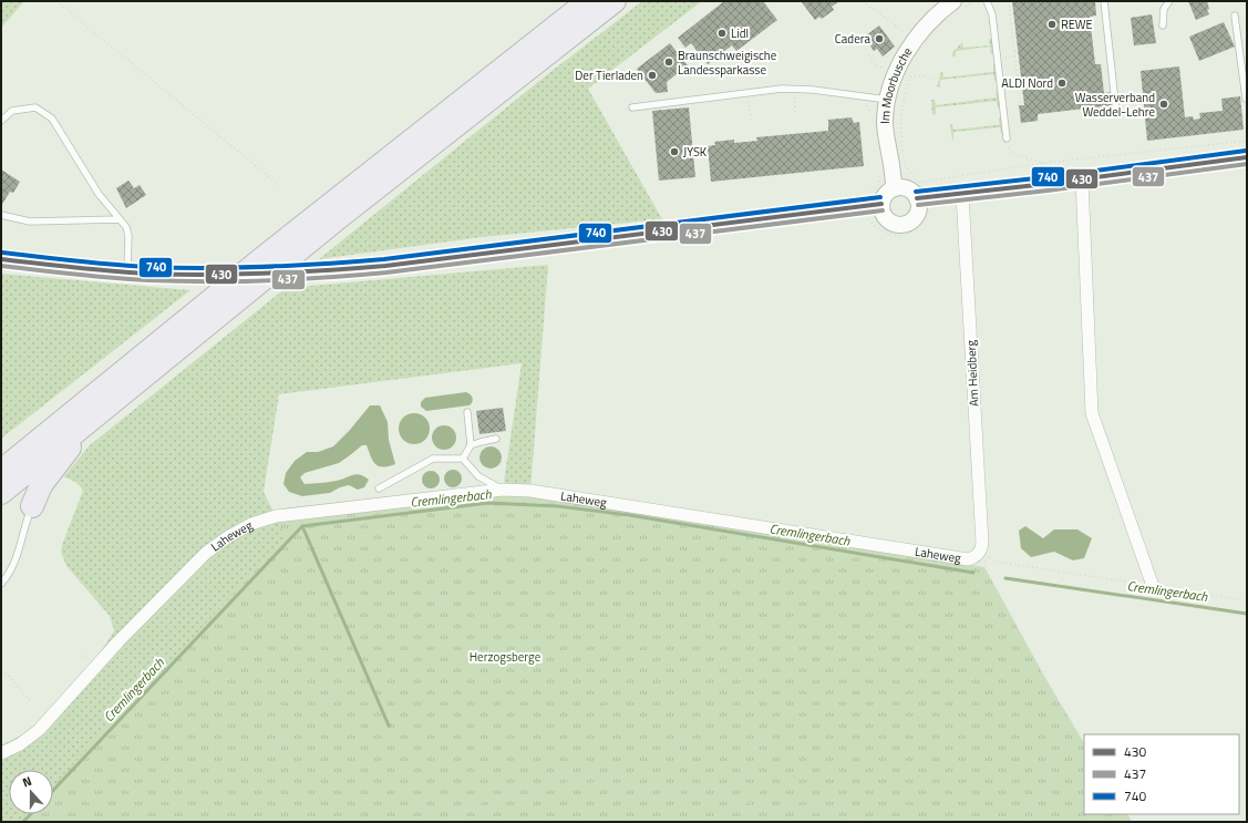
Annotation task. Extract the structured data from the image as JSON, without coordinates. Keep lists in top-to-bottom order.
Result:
{
  "streets": {
    "street": ["Im Moorbusche", "Am Heidberg", "Laheweg"]
  },
  "crossings": [
    ["Am Heidberg", "Laheweg"]
  ],
  "water": ["Cremlingerbach"],
  "parks": ["Herzogsberge"],
  "places": [
    "REWE",
    "Lidl",
    "Cadera",
    "Braunschweigische Landessparkasse",
    "Der Tierladen",
    "ALDI Nord",
    "Wasserverband Weddel-Lehre",
    "JYSK"
  ],
  "lines": ["transit line 740", "transit line 430", "transit line 437"],
  "legend": ["430", "437", "740"],
  "north": "top"
}
